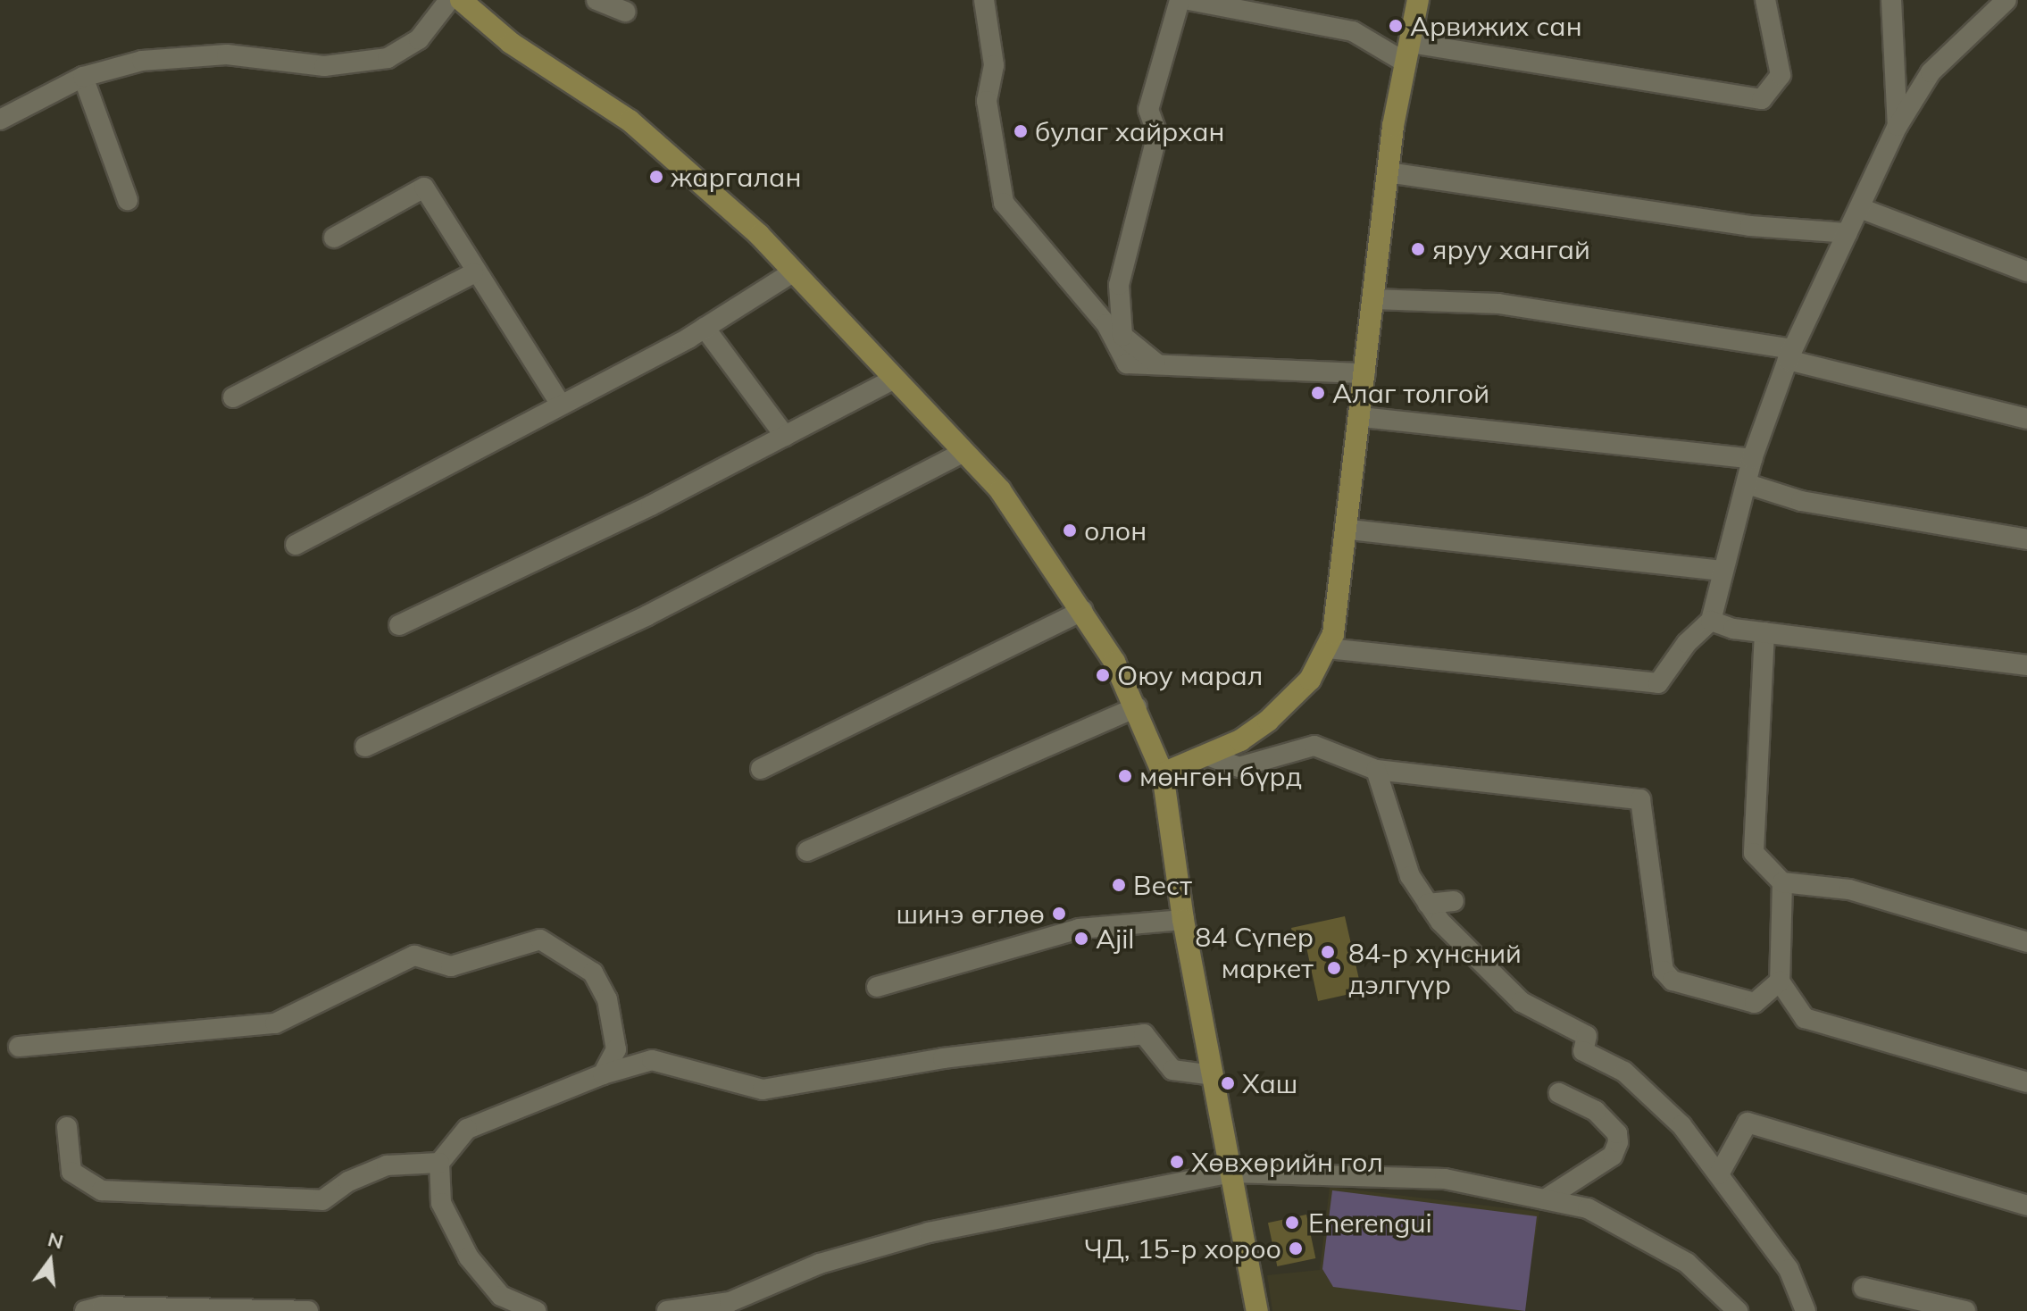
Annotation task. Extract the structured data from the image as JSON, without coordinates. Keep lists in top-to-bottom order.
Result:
{
  "places": [
    "Арвижих сан",
    "булаг хайрхан",
    "жаргалан",
    "яруу хангай",
    "Алаг толгой",
    "олон",
    "Оюу марал",
    "мөнгөн бүрд",
    "Вест",
    "шинэ өглөө",
    "Ajil",
    "84 Сүпер маркет",
    "84-р хүнсний дэлгүүр",
    "Хаш",
    "Хөвхөрийн гол",
    "Enerengui",
    "ЧД, 15-р хороо"
  ],
  "north": "top"
}
